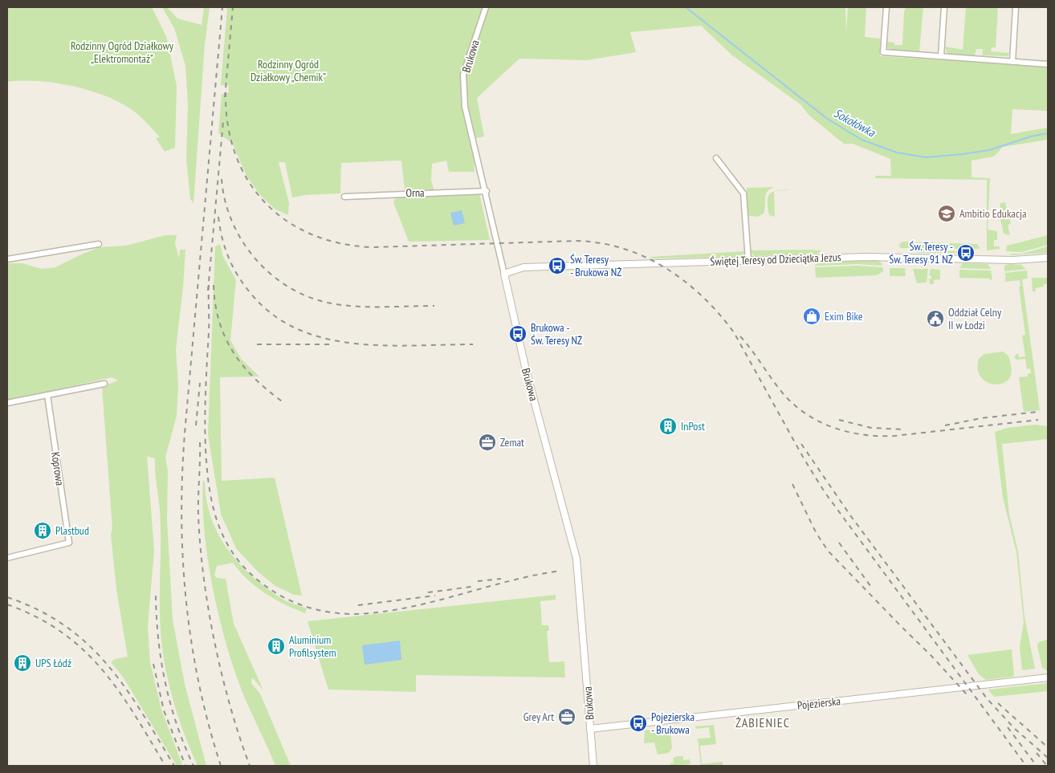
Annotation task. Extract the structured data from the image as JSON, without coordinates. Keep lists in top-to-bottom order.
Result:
{
  "streets": {
    "street": [
      "Brukowa",
      "Orna",
      "Świętej Teresy od Dzieciątka Jezus",
      "Koprowa",
      "Pojezierska"
    ]
  },
  "crossings": [
    ["Brukowa", "Orna"],
    ["Brukowa", "Świętej Teresy od Dzieciątka Jezus"],
    ["Brukowa", "Pojezierska"]
  ],
  "districts": ["ŻABIENIEC"],
  "water": ["Sokołówka"],
  "parks": ["Rodzinny Ogród Działkowy „Elektromontaż”", "Rodzinny Ogród Działkowy „Chemik”"],
  "places": {
    "school or university": ["Ambitio Edukacja"],
    "bus stop": [
      "Św. Teresy - Św. Teresy 91 NŻ",
      "Św. Teresy - Brukowa NŻ",
      "Brukowa - Św. Teresy NŻ",
      "Pojezierska - Brukowa"
    ],
    "shop": ["Exim Bike"],
    "public building": ["Oddział Celny II w Łodzi"],
    "building": [
      "InPost",
      "Plastbud",
      "Aluminium Profilsystem",
      "UPS Łódź"
    ],
    "office": ["Zemat", "Grey Art"]
  }
}
